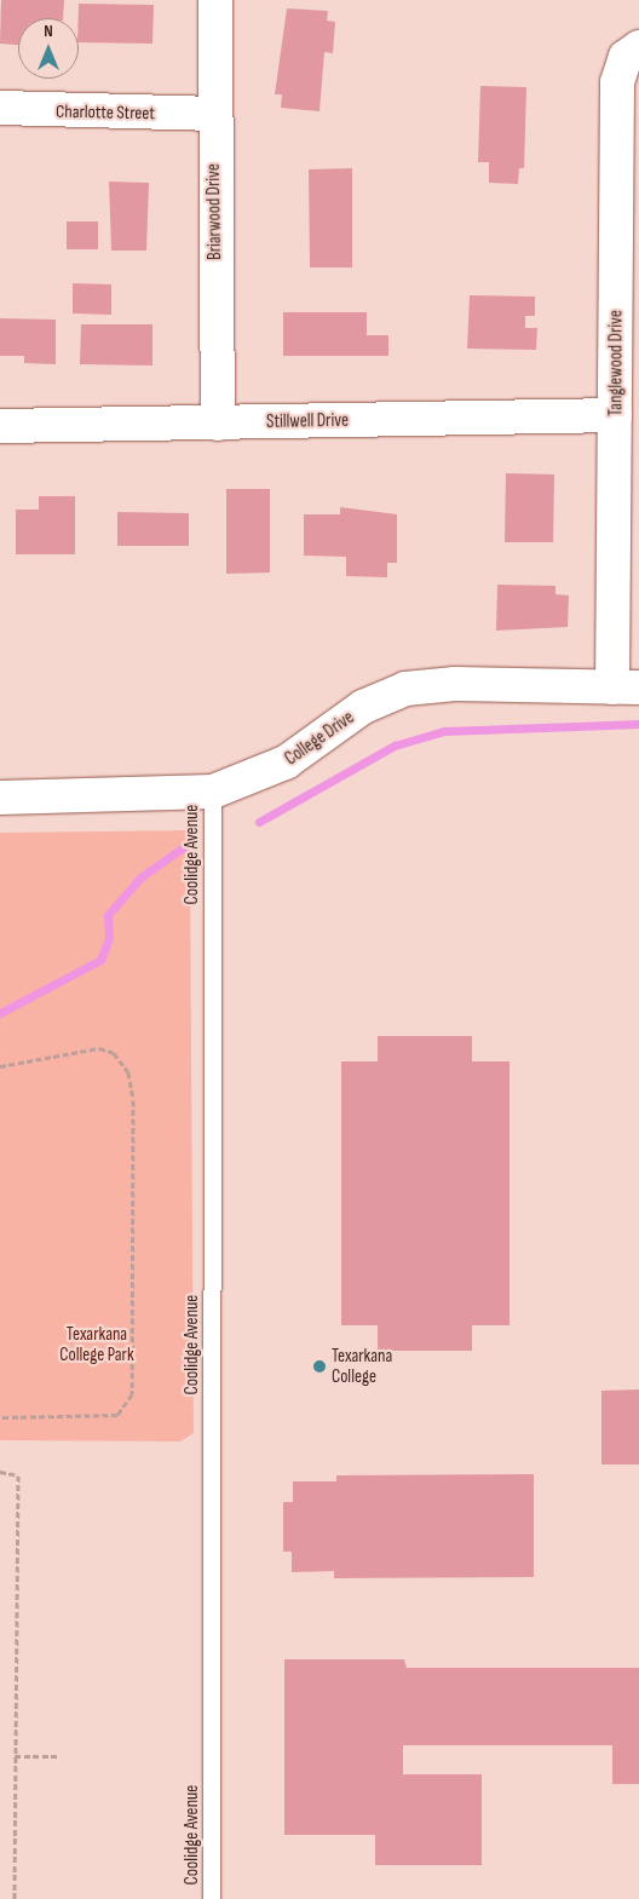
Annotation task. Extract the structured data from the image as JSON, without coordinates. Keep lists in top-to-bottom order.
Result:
{
  "streets": {
    "street": [
      "Charlotte Street",
      "Briarwood Drive",
      "Tanglewood Drive",
      "Stillwell Drive",
      "College Drive"
    ],
    "lane": ["Coolidge Avenue"]
  },
  "crossings": [
    ["Charlotte Street", "Briarwood Drive"],
    ["Briarwood Drive", "Stillwell Drive"],
    ["Tanglewood Drive", "Stillwell Drive"],
    ["Tanglewood Drive", "College Drive"],
    ["College Drive", "Coolidge Avenue"]
  ],
  "parks": ["Texarkana College Park"],
  "places": ["Texarkana College"],
  "north": "top"
}
